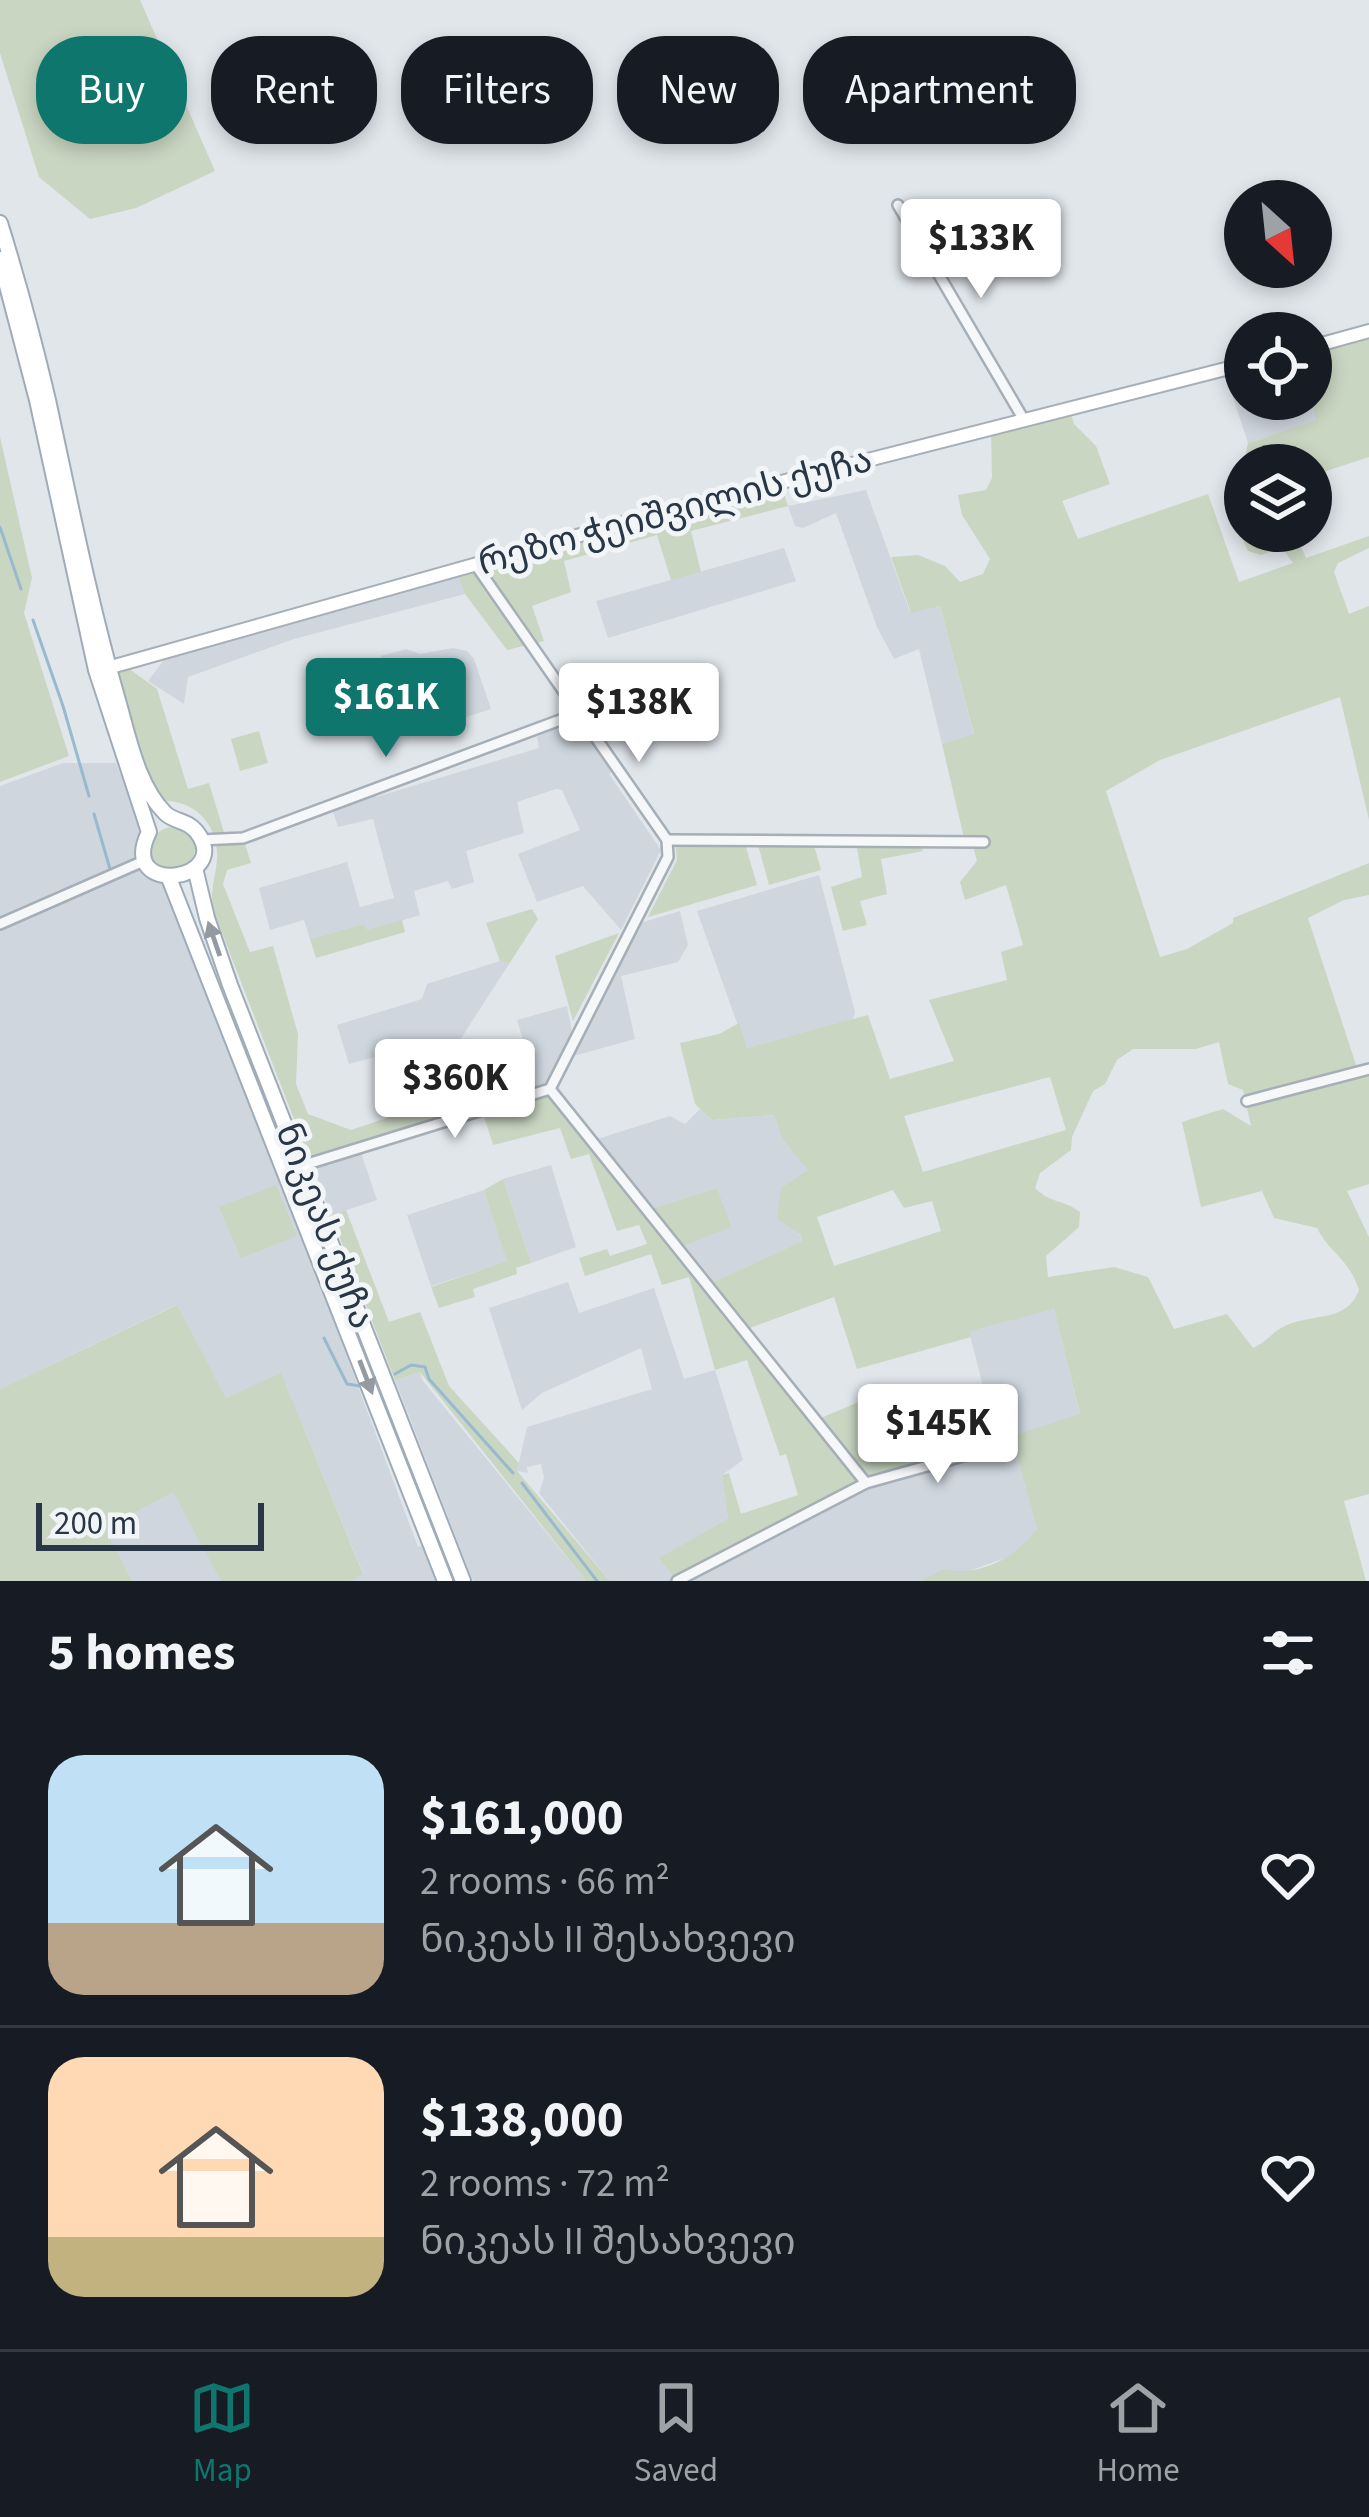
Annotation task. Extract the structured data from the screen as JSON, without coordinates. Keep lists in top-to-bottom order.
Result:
{
  "streets": {
    "main road": ["რეზო ჭეიშვილის ქუჩა", "ნიკეას ქუჩა"]
  },
  "scale_bar": "200 m",
  "north": "bottom right",
  "page": {
    "chip": [
      "Buy",
      "Rent",
      "Filters",
      "New",
      "Apartment"
    ],
    "price": [
      "$133K",
      "$161K",
      "$138K",
      "$360K",
      "$145K"
    ],
    "scale": "200 m",
    "heading": "5 homes",
    "list": [
      {
        "name": "$161,000",
        "note": "2 rooms · 66 m² · ნიკეას II შესახვევი"
      },
      {
        "name": "$138,000",
        "note": "2 rooms · 72 m² · ნიკეას II შესახვევი"
      }
    ],
    "tabs": ["Map", "Saved", "Home"]
  }
}
